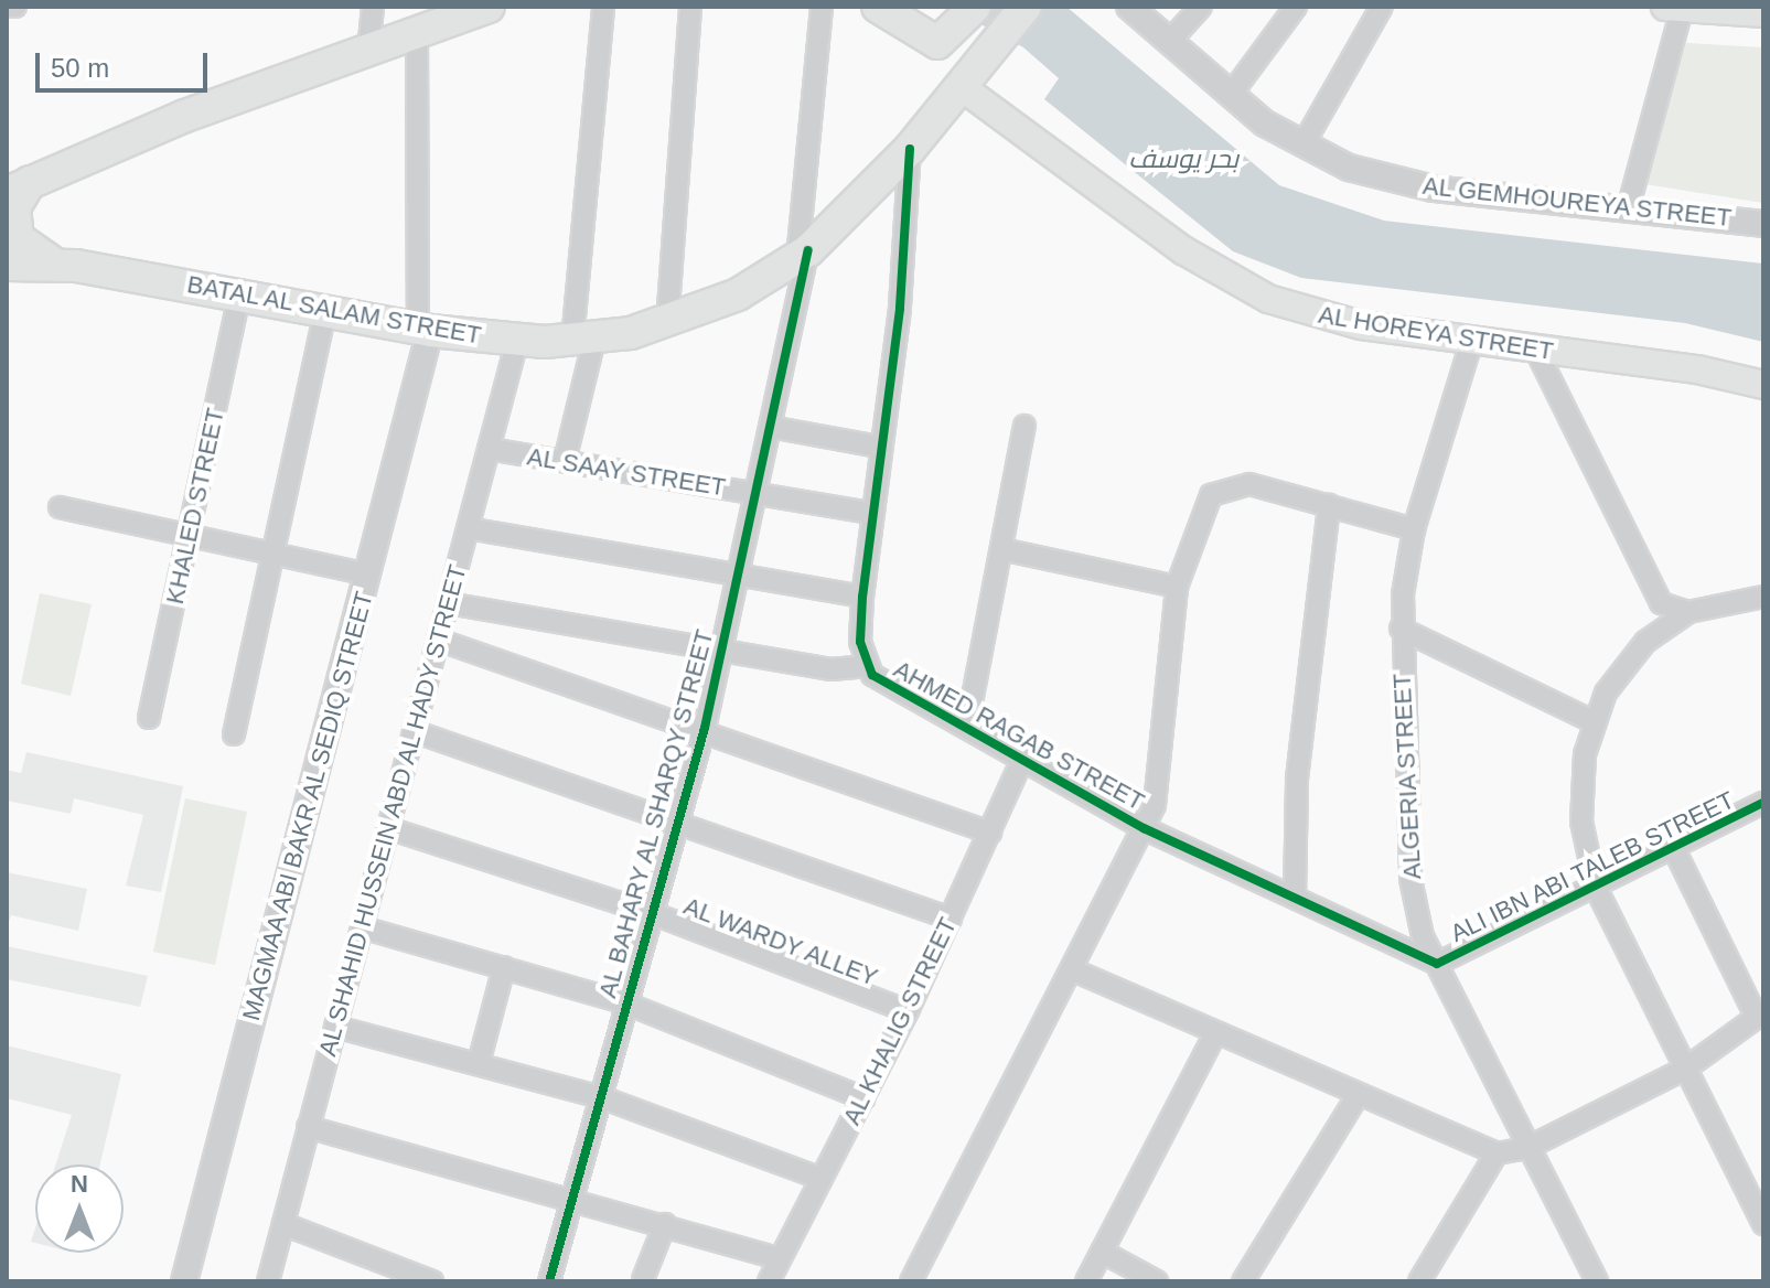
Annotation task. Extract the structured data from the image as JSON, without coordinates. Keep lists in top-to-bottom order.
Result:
{
  "streets": {
    "main road": ["BATAL AL SALAM STREET", "AL HOREYA STREET"],
    "street": [
      "AL GEMHOUREYA STREET",
      "AL SAAY STREET",
      "KHALED STREET",
      "AHMED RAGAB STREET",
      "ALGERIA STREET",
      "MAGMAA ABI BAKR AL SEDIQ STREET",
      "AL SHAHID HUSSEIN ABD AL HADY STREET",
      "AL BAHARY AL SHARQY STREET",
      "ALI IBN ABI TALEB STREET",
      "AL WARDY ALLEY",
      "AL KHALIG STREET"
    ]
  },
  "crossings": [
    ["BATAL AL SALAM STREET", "AL HOREYA STREET"],
    ["BATAL AL SALAM STREET", "KHALED STREET"],
    ["BATAL AL SALAM STREET", "AHMED RAGAB STREET"],
    ["BATAL AL SALAM STREET", "MAGMAA ABI BAKR AL SEDIQ STREET"],
    ["BATAL AL SALAM STREET", "AL SHAHID HUSSEIN ABD AL HADY STREET"],
    ["BATAL AL SALAM STREET", "AL BAHARY AL SHARQY STREET"],
    ["AL HOREYA STREET", "ALGERIA STREET"],
    ["AL SAAY STREET", "AHMED RAGAB STREET"],
    ["AL SAAY STREET", "AL SHAHID HUSSEIN ABD AL HADY STREET"],
    ["AL SAAY STREET", "AL BAHARY AL SHARQY STREET"],
    ["AHMED RAGAB STREET", "ALGERIA STREET"],
    ["AHMED RAGAB STREET", "ALI IBN ABI TALEB STREET"],
    ["AHMED RAGAB STREET", "AL KHALIG STREET"],
    ["ALGERIA STREET", "ALI IBN ABI TALEB STREET"],
    ["AL SHAHID HUSSEIN ABD AL HADY STREET", "AL WARDY ALLEY"],
    ["AL BAHARY AL SHARQY STREET", "AL WARDY ALLEY"],
    ["AL WARDY ALLEY", "AL KHALIG STREET"]
  ],
  "water": ["بحر يوسف"],
  "scale_bar": "50 m",
  "north": "top"
}
